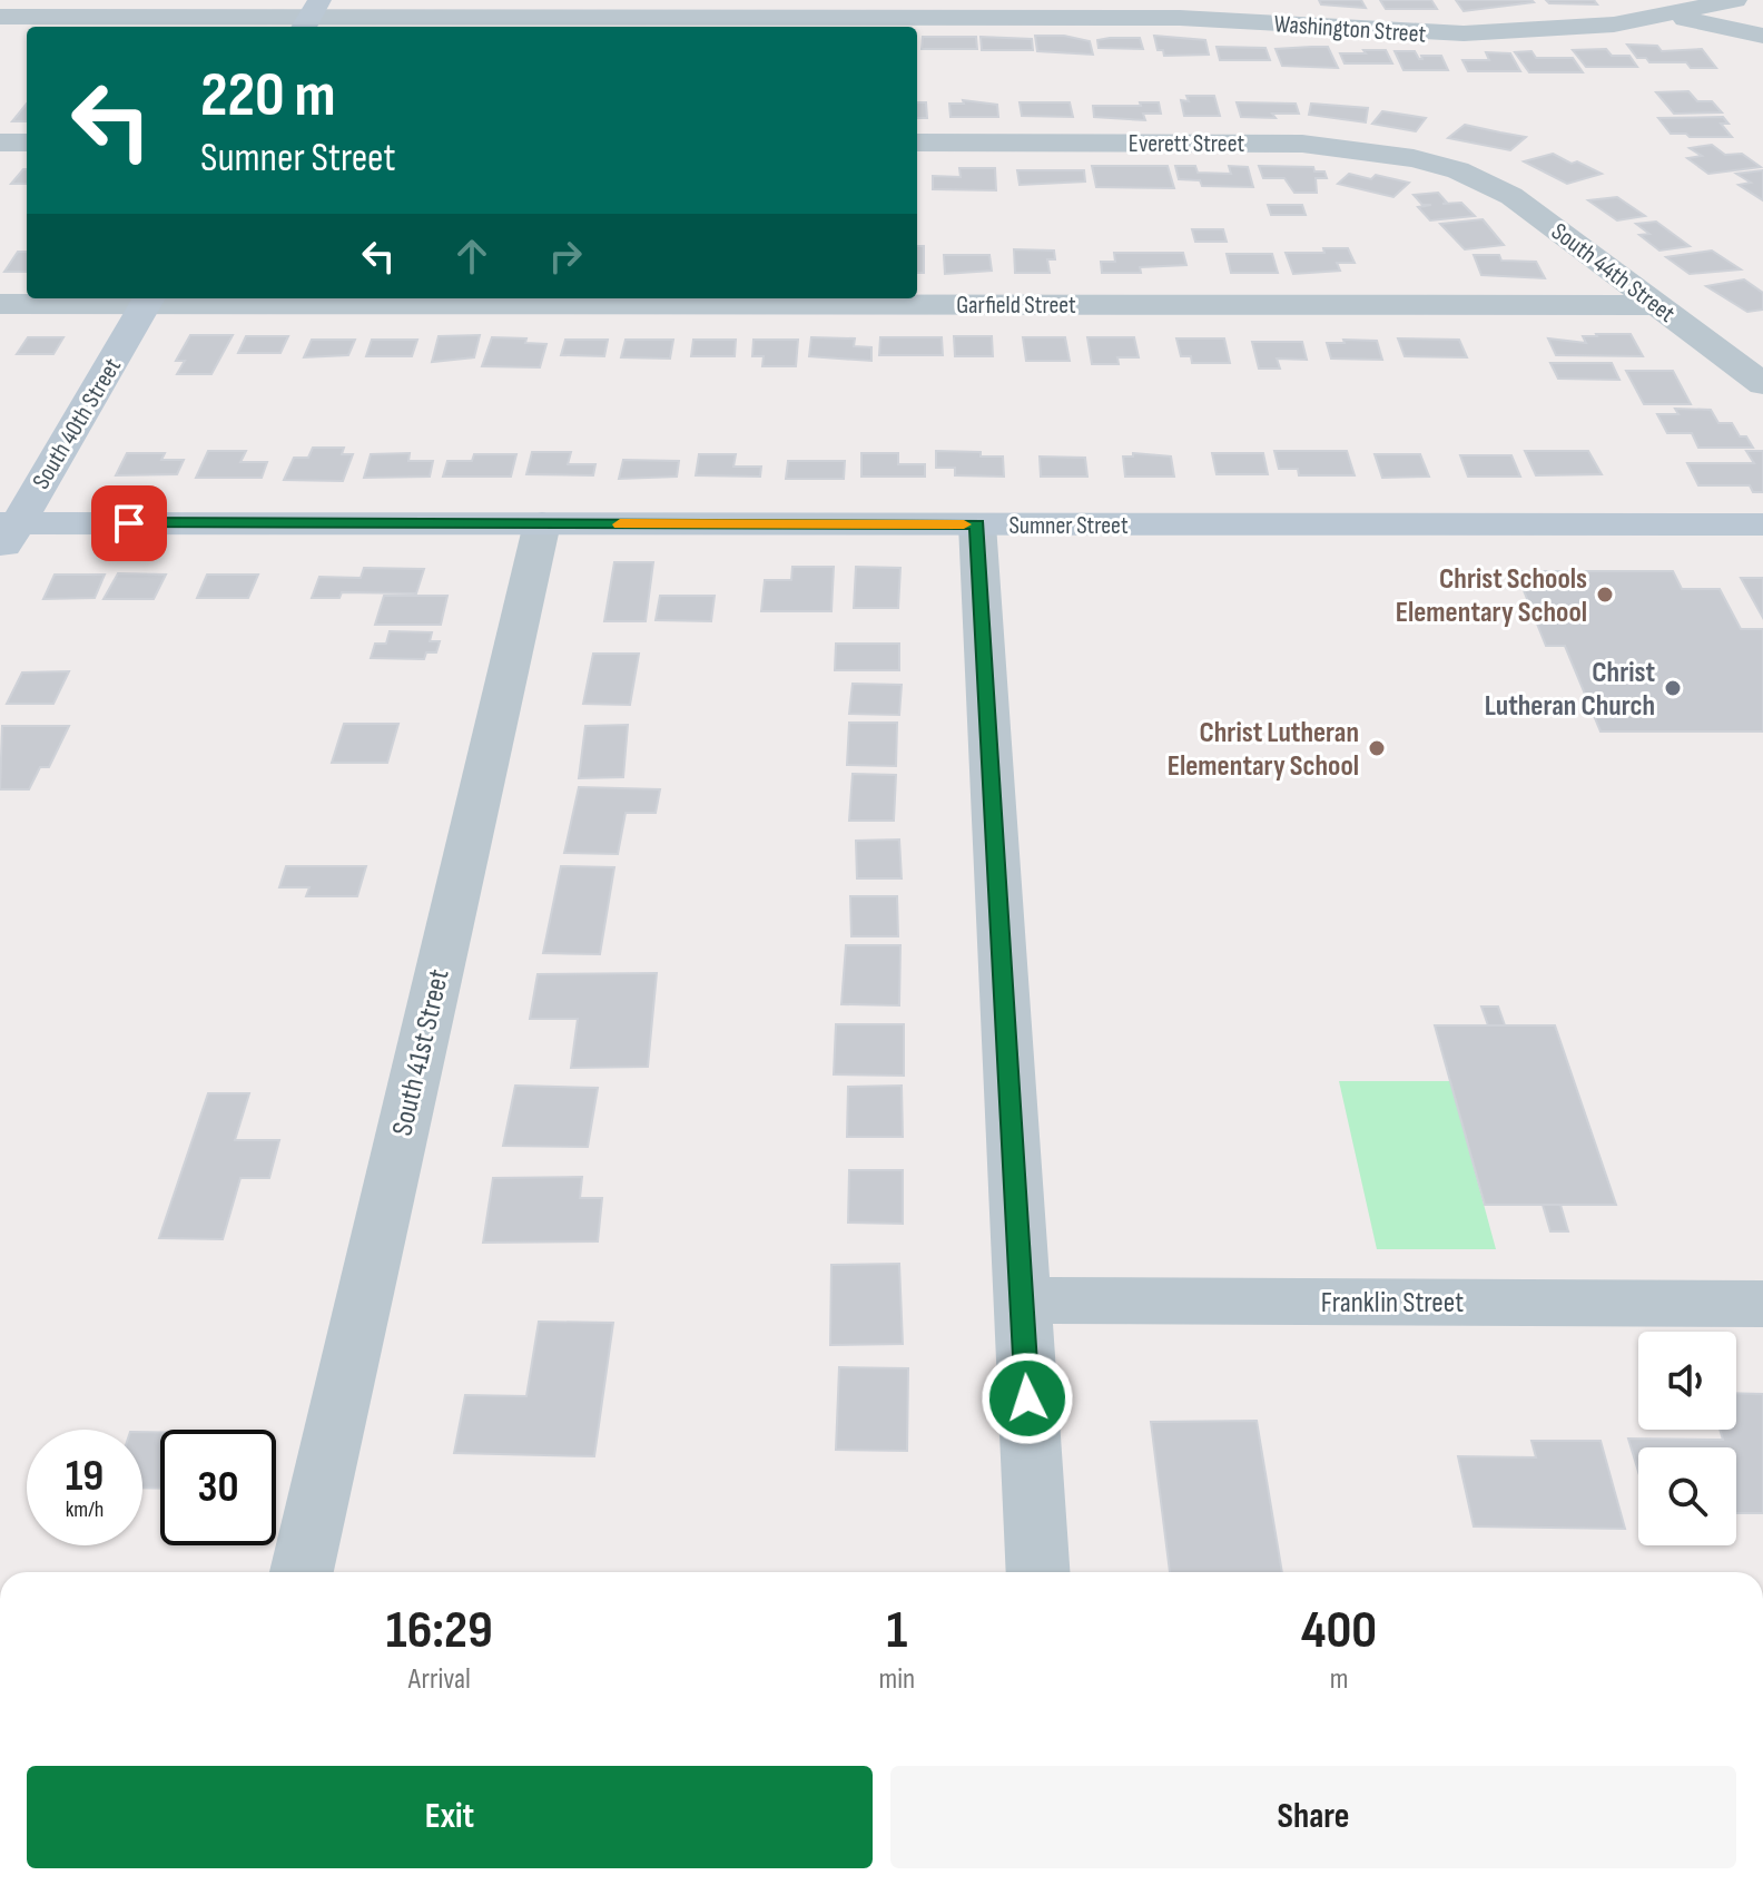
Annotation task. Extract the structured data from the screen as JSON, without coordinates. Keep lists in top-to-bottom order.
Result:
{
  "streets": {
    "street": [
      "Washington Street",
      "Everett Street",
      "South 44th Street",
      "Garfield Street",
      "South 40th Street",
      "Sumner Street",
      "South 41st Street",
      "Franklin Street"
    ]
  },
  "crossings": [
    ["Everett Street", "South 44th Street"],
    ["South 44th Street", "Garfield Street"],
    ["Garfield Street", "South 40th Street"],
    ["South 40th Street", "Sumner Street"],
    ["Sumner Street", "South 41st Street"]
  ],
  "places": ["Christ Schools Elementary School", "Christ Lutheran Church", "Christ Lutheran Elementary School"],
  "page": {
    "turn": ["220 m", "Sumner Street"],
    "speed": "19 km/h",
    "limit": "30",
    "eta": [
      "16:29",
      "Arrival",
      "1",
      "min",
      "400",
      "m"
    ],
    "buttons": ["Exit", "Share"]
  }
}
